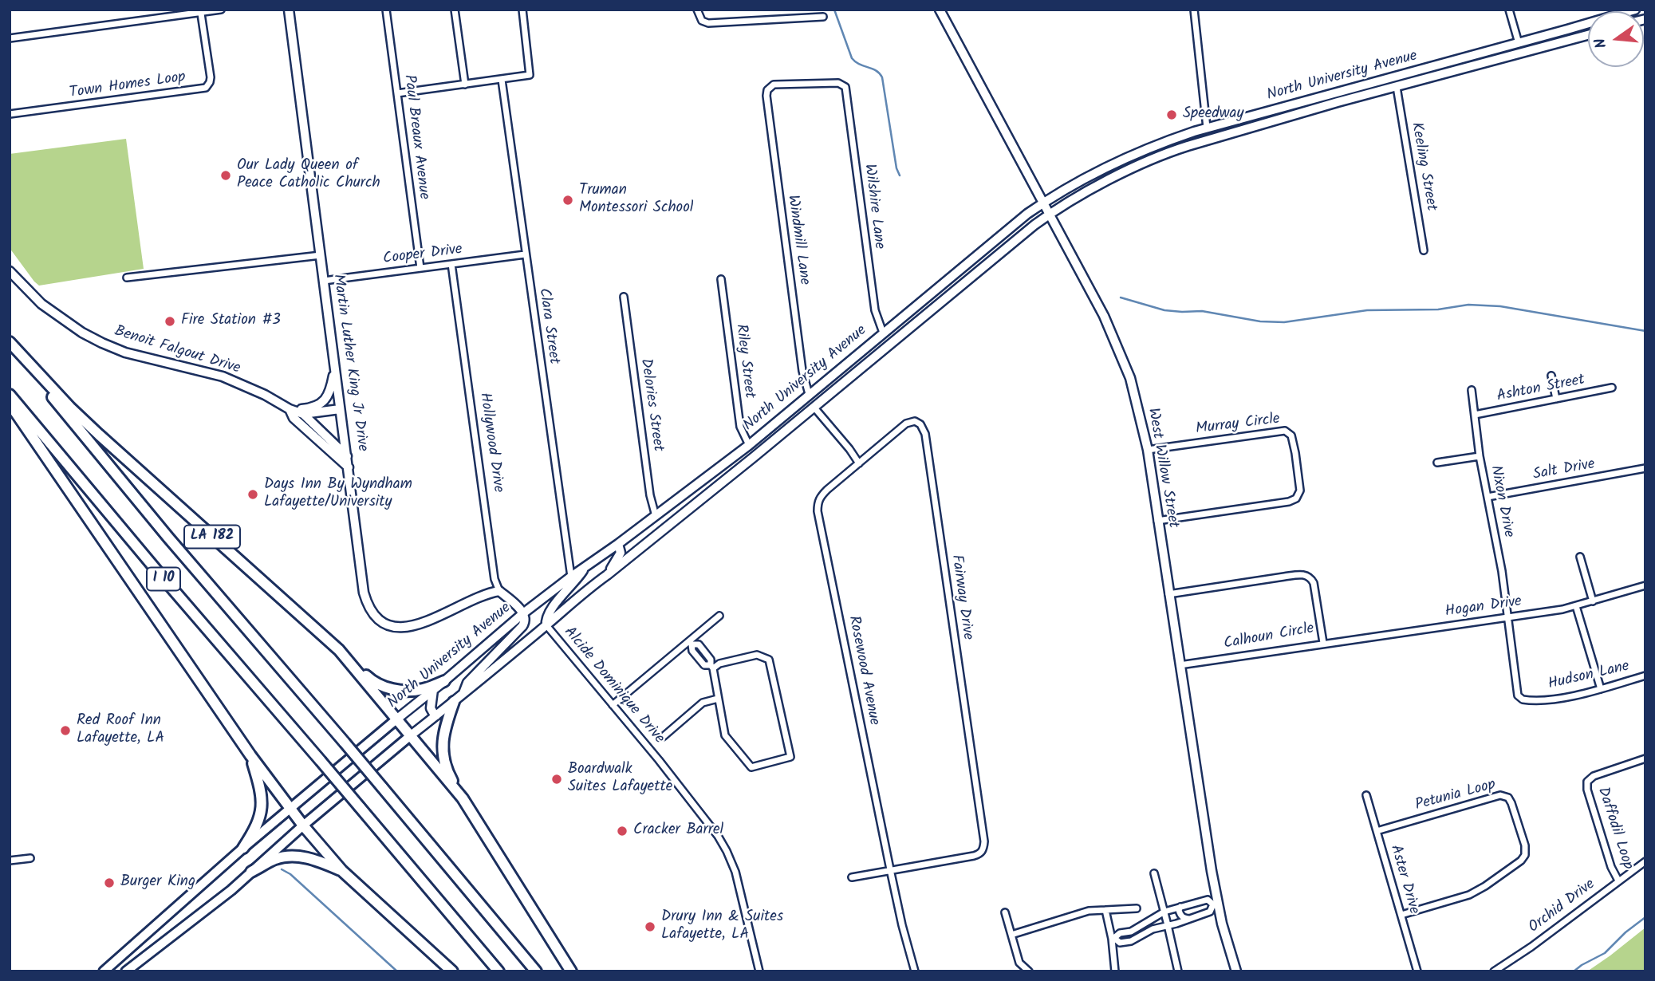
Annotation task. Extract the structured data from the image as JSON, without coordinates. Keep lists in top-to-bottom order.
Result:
{
  "streets": {
    "highway": ["LA 182", "I 10"],
    "main road": [
      "North University Avenue",
      "Benoit Falgout Drive",
      "Martin Luther King Jr Drive",
      "West Willow Street"
    ],
    "street": [
      "Town Homes Loop",
      "Paul Breaux Avenue",
      "Keeling Street",
      "Wilshire Lane",
      "Windmill Lane",
      "Cooper Drive",
      "Clara Street",
      "Riley Street",
      "Ashton Street",
      "Delories Street",
      "Murray Circle",
      "Hollywood Drive",
      "Salt Drive",
      "Nixon Drive",
      "Fairway Drive",
      "Hogan Drive",
      "Calhoun Circle",
      "Rosewood Avenue",
      "Hudson Lane",
      "Alcide Dominique Drive",
      "Petunia Loop",
      "Daffodil Loop",
      "Aster Drive",
      "Orchid Drive"
    ]
  },
  "crossings": [
    ["North University Avenue", "Keeling Street"],
    ["North University Avenue", "Wilshire Lane"],
    ["North University Avenue", "Windmill Lane"],
    ["North University Avenue", "Clara Street"],
    ["North University Avenue", "Riley Street"],
    ["North University Avenue", "Delories Street"],
    ["North University Avenue", "West Willow Street"],
    ["North University Avenue", "LA 182"],
    ["North University Avenue", "Alcide Dominique Drive"],
    ["Paul Breaux Avenue", "Cooper Drive"],
    ["Wilshire Lane", "Windmill Lane"],
    ["Cooper Drive", "Clara Street"],
    ["Cooper Drive", "Martin Luther King Jr Drive"],
    ["Cooper Drive", "Hollywood Drive"],
    ["Benoit Falgout Drive", "Martin Luther King Jr Drive"],
    ["Martin Luther King Jr Drive", "Hollywood Drive"],
    ["Ashton Street", "Nixon Drive"],
    ["Murray Circle", "West Willow Street"],
    ["West Willow Street", "Calhoun Circle"],
    ["Salt Drive", "Nixon Drive"],
    ["Nixon Drive", "Hogan Drive"],
    ["Nixon Drive", "Hudson Lane"],
    ["LA 182", "I 10"],
    ["Fairway Drive", "Rosewood Avenue"],
    ["Hogan Drive", "Calhoun Circle"],
    ["Hogan Drive", "Hudson Lane"],
    ["Petunia Loop", "Aster Drive"],
    ["Daffodil Loop", "Orchid Drive"]
  ],
  "places": [
    "Speedway",
    "Our Lady Queen of Peace Catholic Church",
    "Truman Montessori School",
    "Fire Station #3",
    "Days Inn By Wyndham Lafayette/University",
    "Red Roof Inn Lafayette, LA",
    "Boardwalk Suites Lafayette",
    "Cracker Barrel",
    "Burger King",
    "Drury Inn & Suites Lafayette, LA"
  ],
  "north": "left"
}
